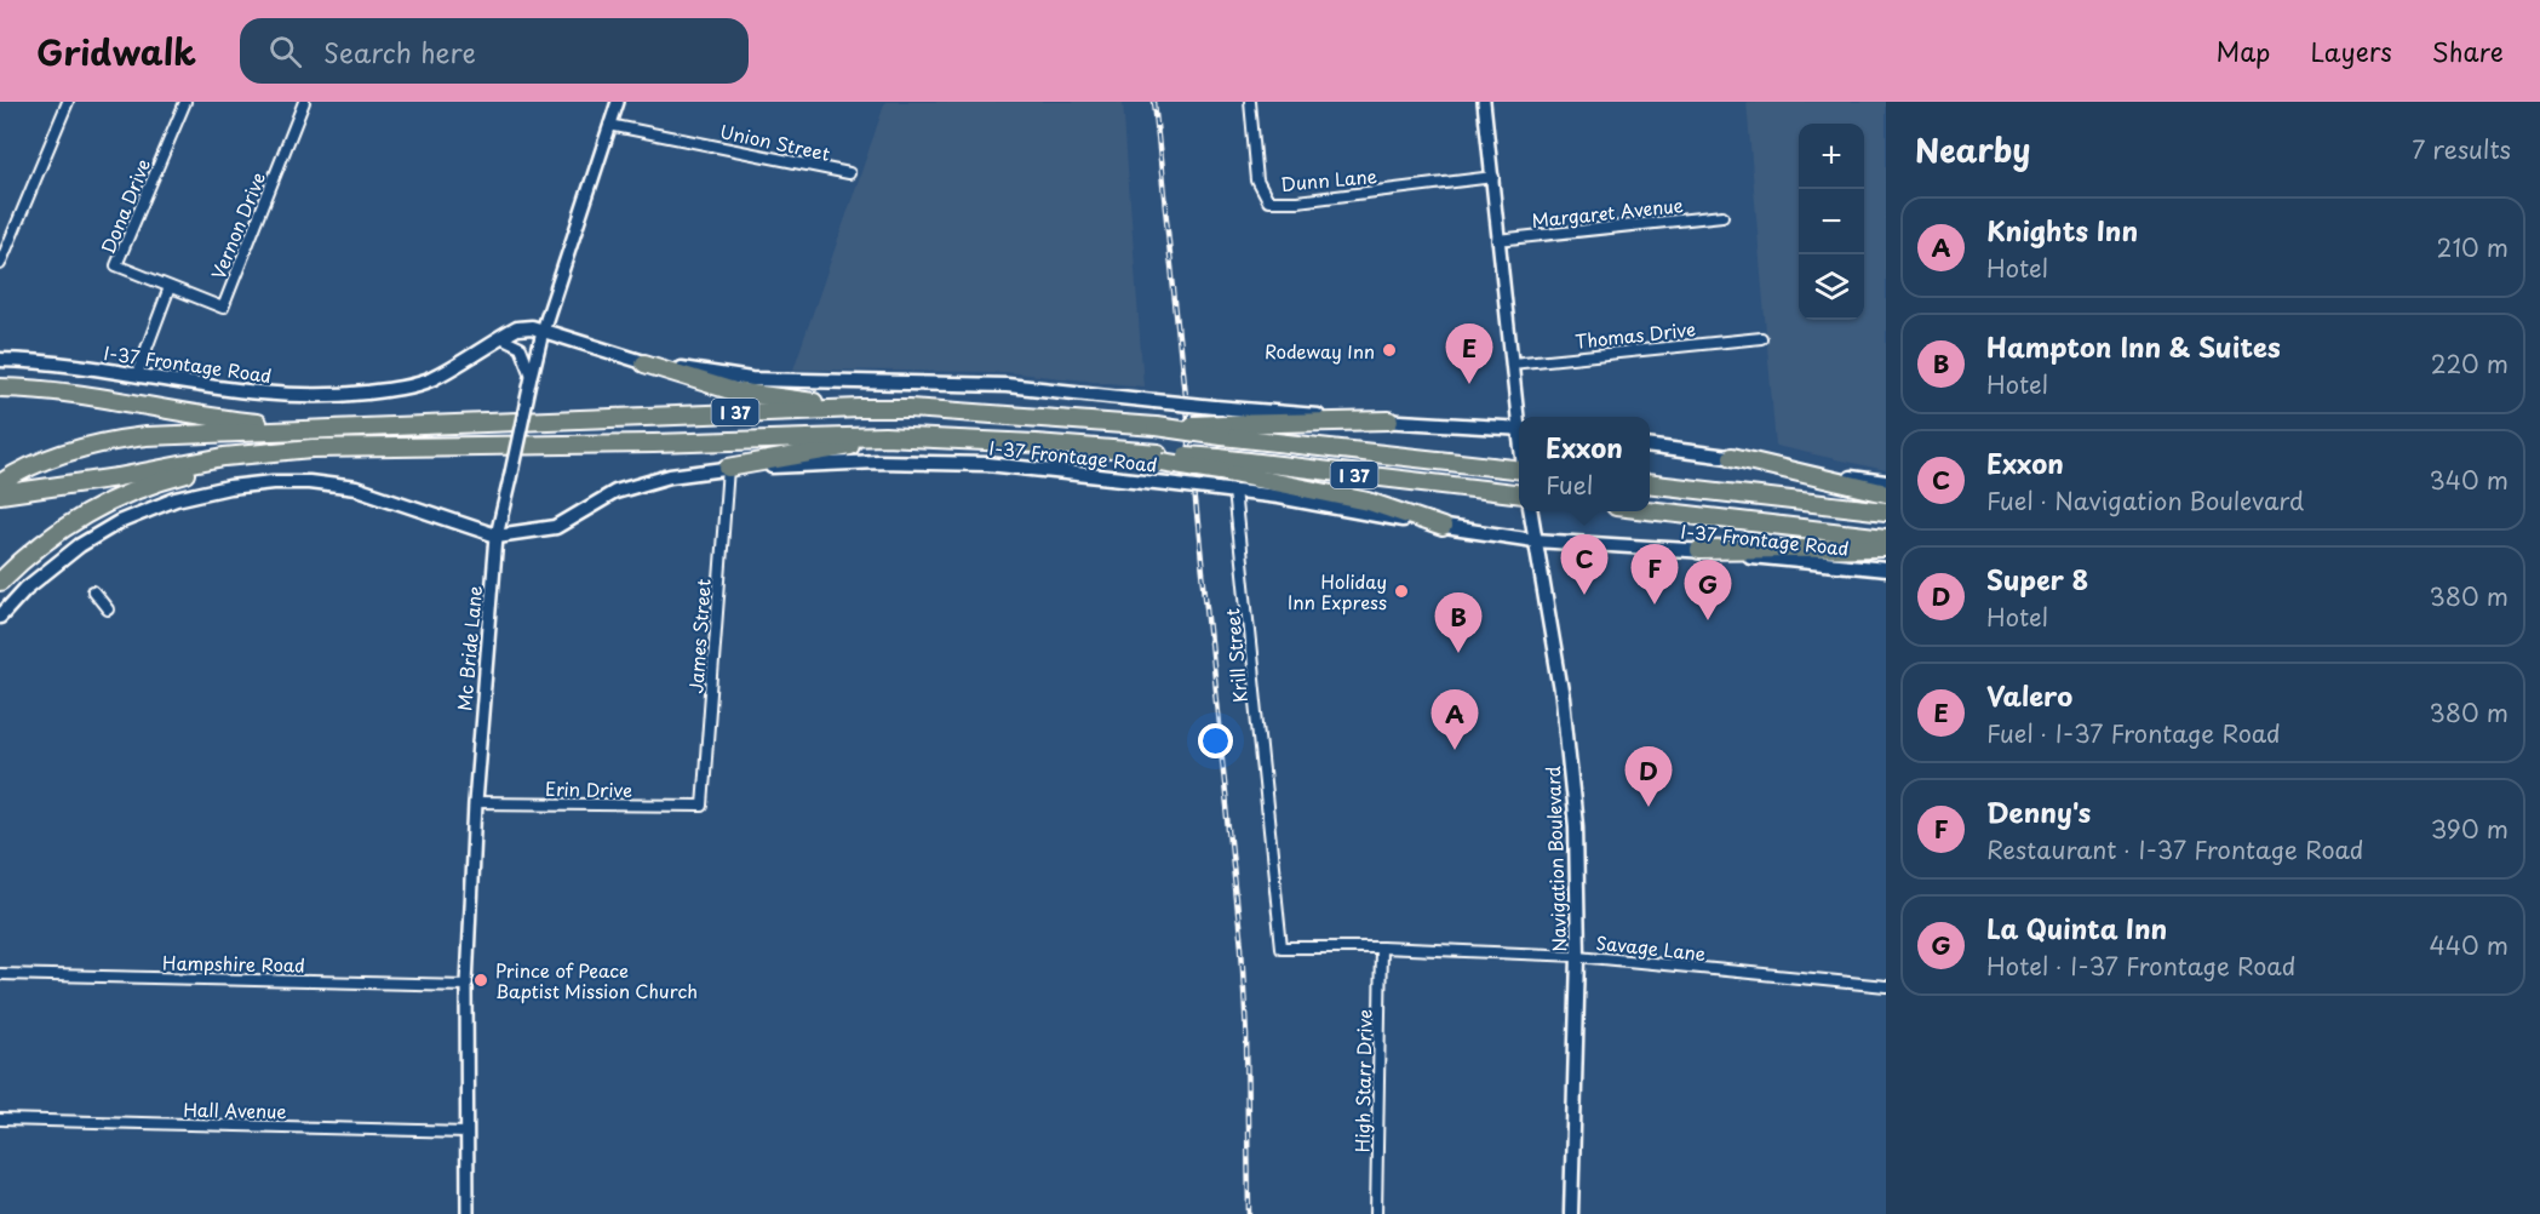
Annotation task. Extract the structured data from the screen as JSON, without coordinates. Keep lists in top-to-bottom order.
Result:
{
  "streets": {
    "highway": ["I 37"],
    "main road": ["I-37 Frontage Road", "Navigation Boulevard"],
    "street": [
      "Union Street",
      "Dunn Lane",
      "Dona Drive",
      "Margaret Avenue",
      "Vernon Drive",
      "Thomas Drive",
      "James Street",
      "Mc Bride Lane",
      "Krill Street",
      "Erin Drive",
      "Savage Lane",
      "Hampshire Road",
      "High Starr Drive",
      "Hall Avenue"
    ]
  },
  "crossings": [
    ["Union Street", "Mc Bride Lane"],
    ["Dona Drive", "Vernon Drive"],
    ["I-37 Frontage Road", "James Street"],
    ["I-37 Frontage Road", "Mc Bride Lane"],
    ["I-37 Frontage Road", "Krill Street"],
    ["I-37 Frontage Road", "Navigation Boulevard"],
    ["James Street", "Erin Drive"],
    ["Mc Bride Lane", "Erin Drive"],
    ["Mc Bride Lane", "Hampshire Road"],
    ["Mc Bride Lane", "Hall Avenue"],
    ["Krill Street", "Savage Lane"],
    ["Navigation Boulevard", "Savage Lane"],
    ["Savage Lane", "High Starr Drive"]
  ],
  "places": ["Rodeway Inn", "Holiday Inn Express", "Prince of Peace Baptist Mission Church"],
  "page": {
    "header": "Gridwalk",
    "search": "Search here",
    "nav": ["Map", "Layers", "Share"],
    "heading": ["Nearby", "7 results"],
    "map_buttons": ["+", "−"],
    "list": [
      {
        "mark": "A",
        "name": "Knights Inn",
        "note": "Hotel",
        "value": "210 m"
      },
      {
        "mark": "B",
        "name": "Hampton Inn & Suites",
        "note": "Hotel",
        "value": "220 m"
      },
      {
        "mark": "C",
        "name": "Exxon",
        "note": "Fuel · Navigation Boulevard",
        "value": "340 m"
      },
      {
        "mark": "D",
        "name": "Super 8",
        "note": "Hotel",
        "value": "380 m"
      },
      {
        "mark": "E",
        "name": "Valero",
        "note": "Fuel · I-37 Frontage Road",
        "value": "380 m"
      },
      {
        "mark": "F",
        "name": "Denny's",
        "note": "Restaurant · I-37 Frontage Road",
        "value": "390 m"
      },
      {
        "mark": "G",
        "name": "La Quinta Inn",
        "note": "Hotel · I-37 Frontage Road",
        "value": "440 m"
      }
    ],
    "pins": [
      "E",
      "C",
      "F",
      "G",
      "B",
      "A",
      "D"
    ],
    "popup": ["Exxon", "Fuel"]
  }
}
